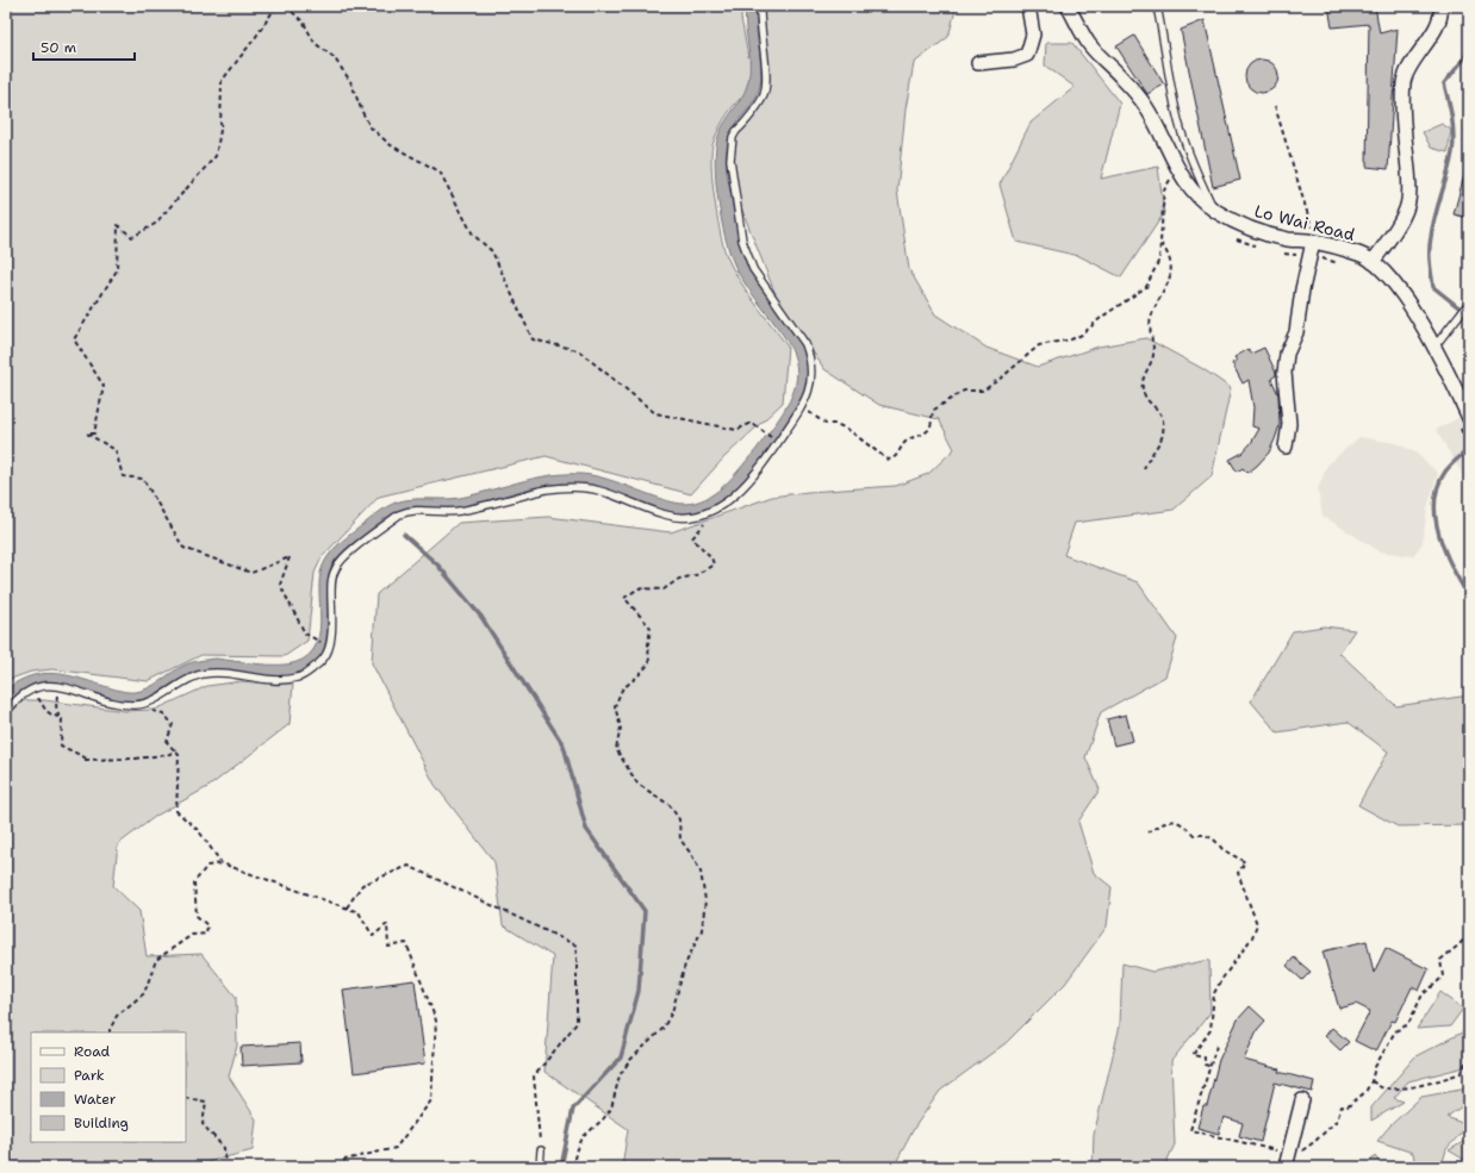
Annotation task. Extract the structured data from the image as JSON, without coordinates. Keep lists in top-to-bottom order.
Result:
{
  "streets": {
    "street": ["Lo Wai Road"]
  },
  "legend": [
    "Road",
    "Park",
    "Water",
    "Building"
  ],
  "scale_bar": "50 m"
}
